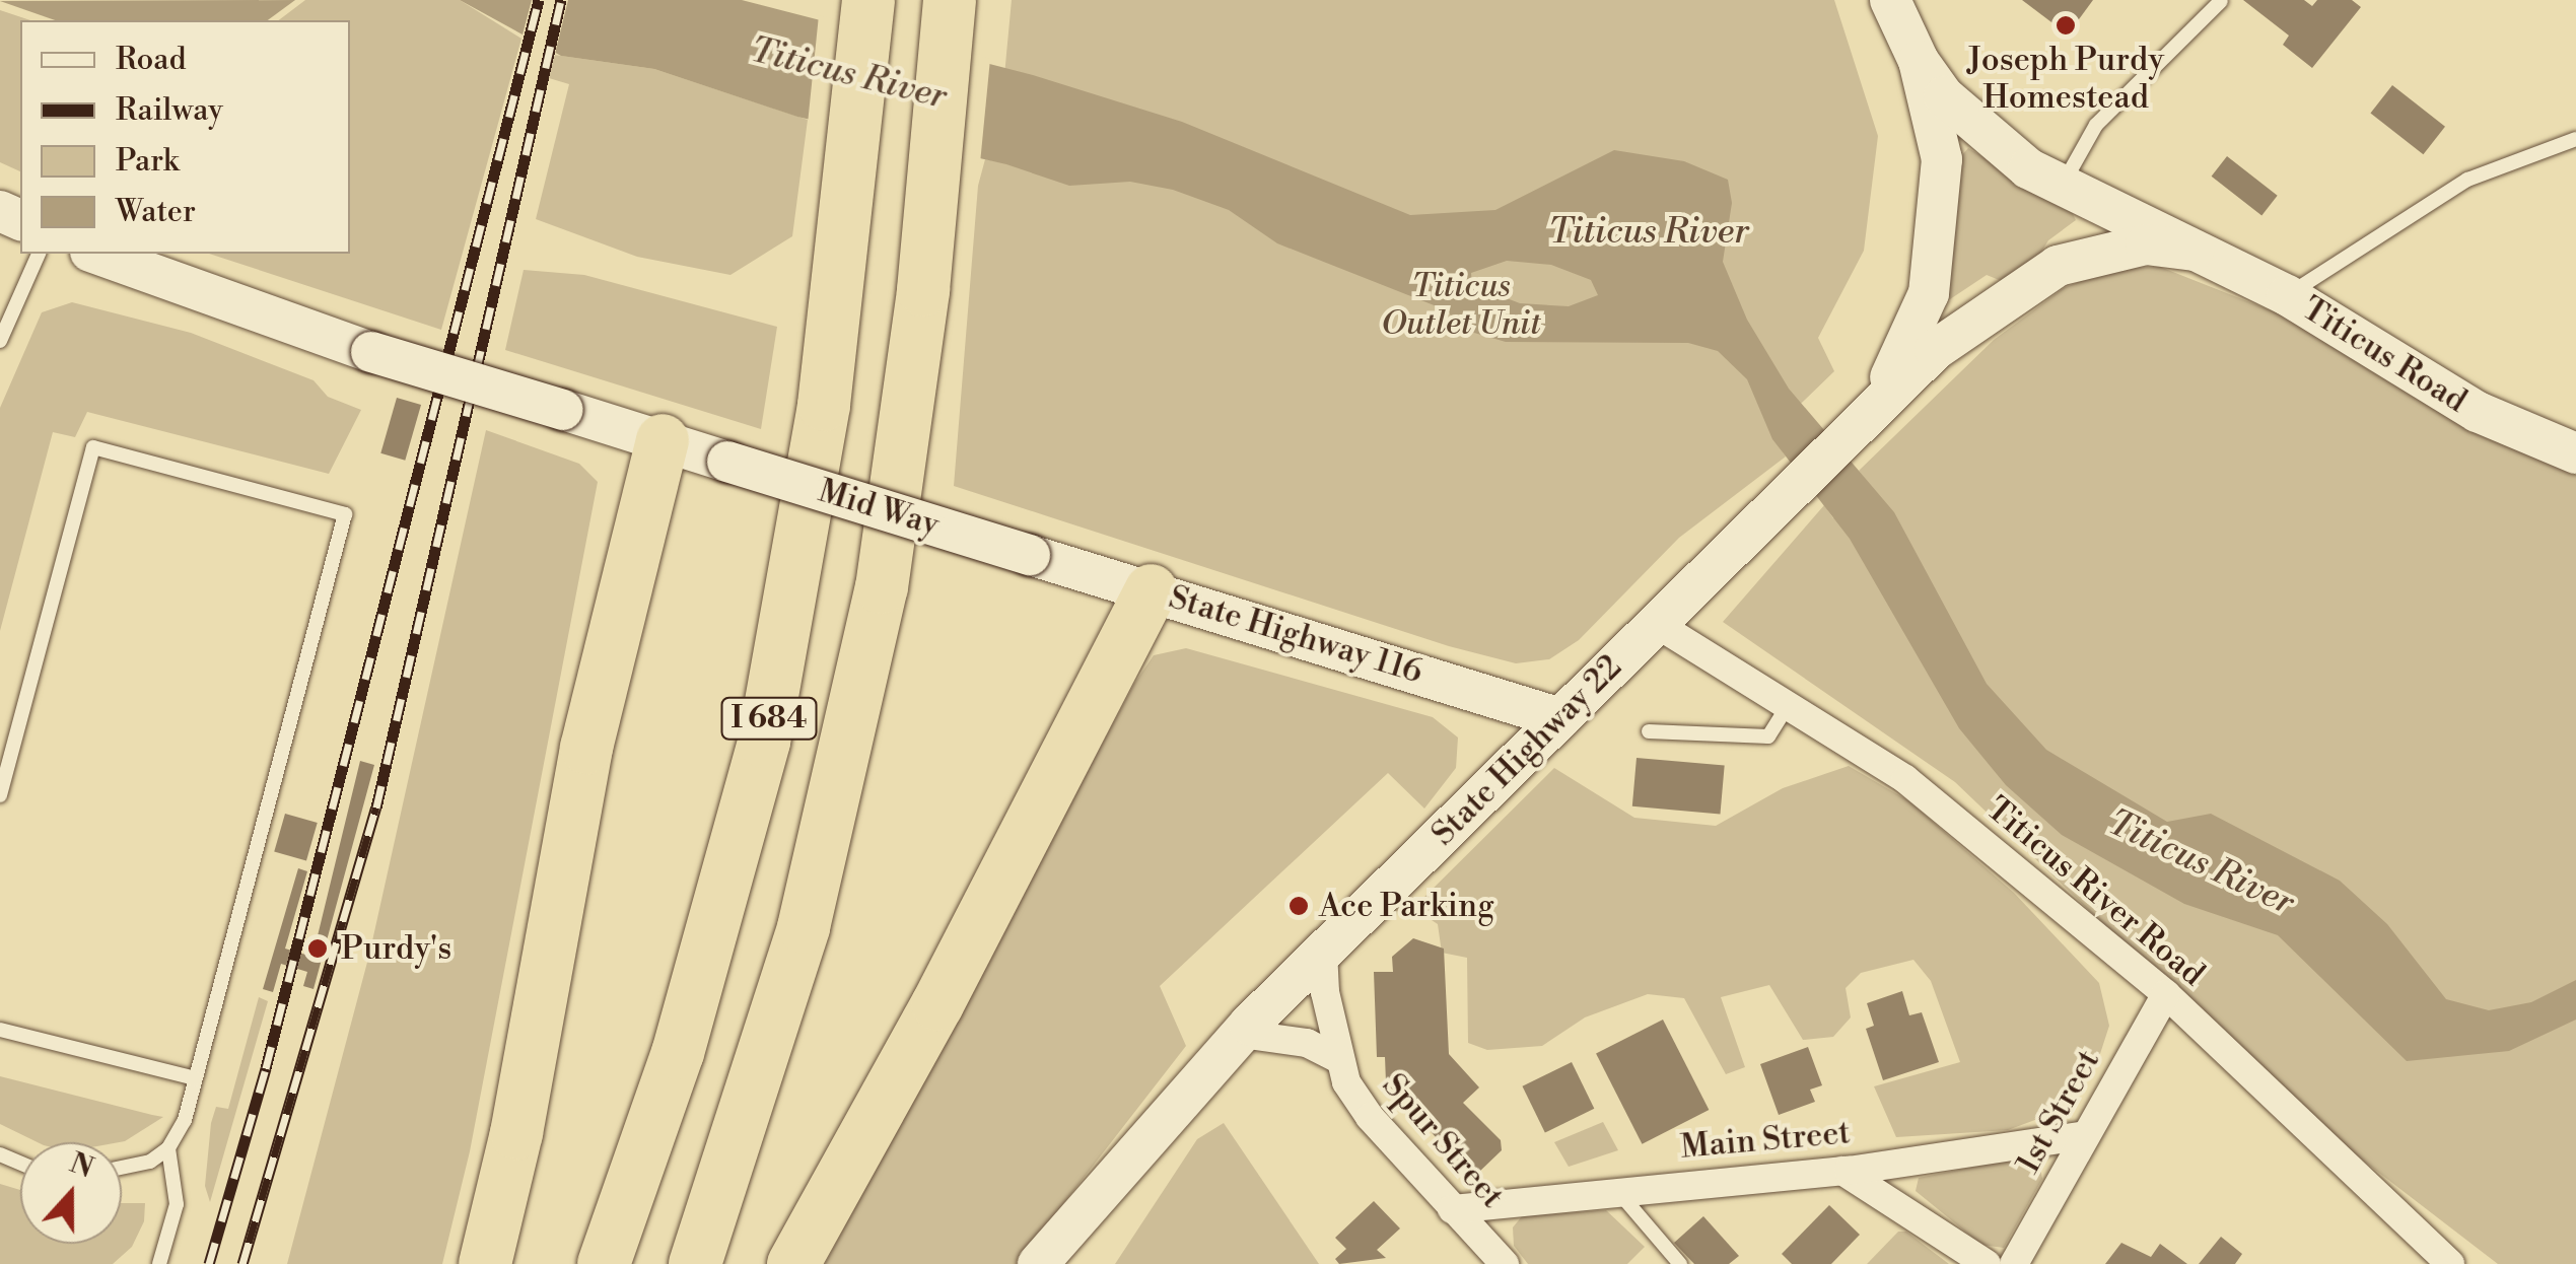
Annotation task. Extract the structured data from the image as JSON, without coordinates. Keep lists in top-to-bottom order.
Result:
{
  "streets": {
    "highway": ["I 684"],
    "main road": [
      "Titicus Road",
      "Mid Way",
      "State Highway 116",
      "State Highway 22"
    ],
    "street": [
      "Titicus River Road",
      "1st Street",
      "Main Street",
      "Spur Street"
    ]
  },
  "crossings": [
    ["Titicus Road", "State Highway 22"],
    ["Mid Way", "State Highway 116"],
    ["State Highway 116", "State Highway 22"],
    ["State Highway 22", "Titicus River Road"],
    ["State Highway 22", "Spur Street"],
    ["Titicus River Road", "1st Street"],
    ["1st Street", "Main Street"],
    ["Main Street", "Spur Street"]
  ],
  "water": ["Titicus River"],
  "parks": ["Titicus Outlet Unit"],
  "places": ["Joseph Purdy Homestead", "Ace Parking", "Purdy's"],
  "legend": [
    "Road",
    "Railway",
    "Park",
    "Water"
  ],
  "north": "top"
}
